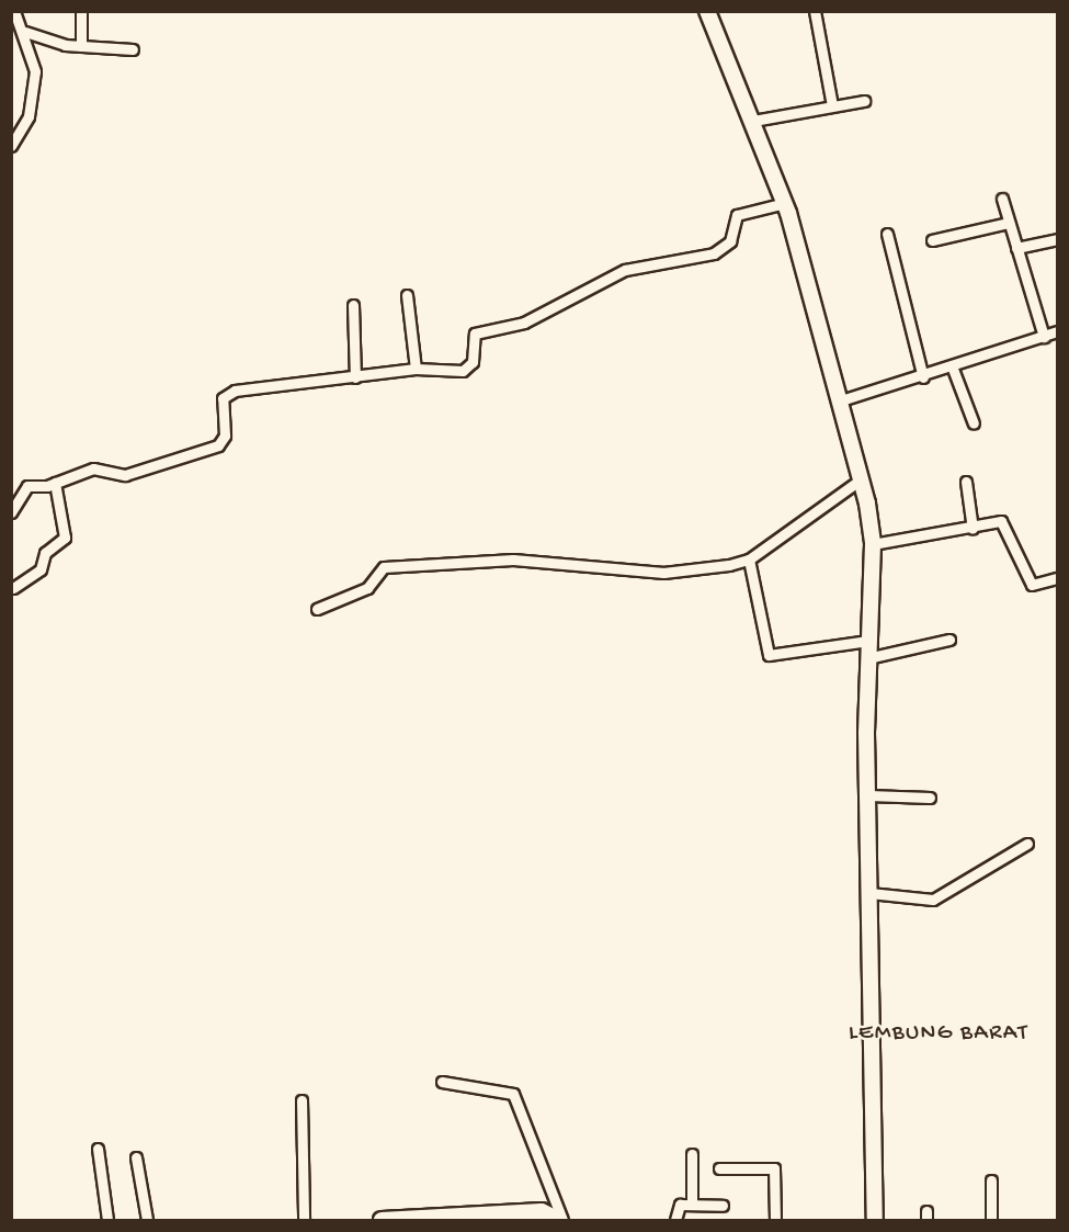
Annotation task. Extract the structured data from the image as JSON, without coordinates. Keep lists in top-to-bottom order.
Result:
{
  "districts": ["LEMBUNG BARAT"]
}
